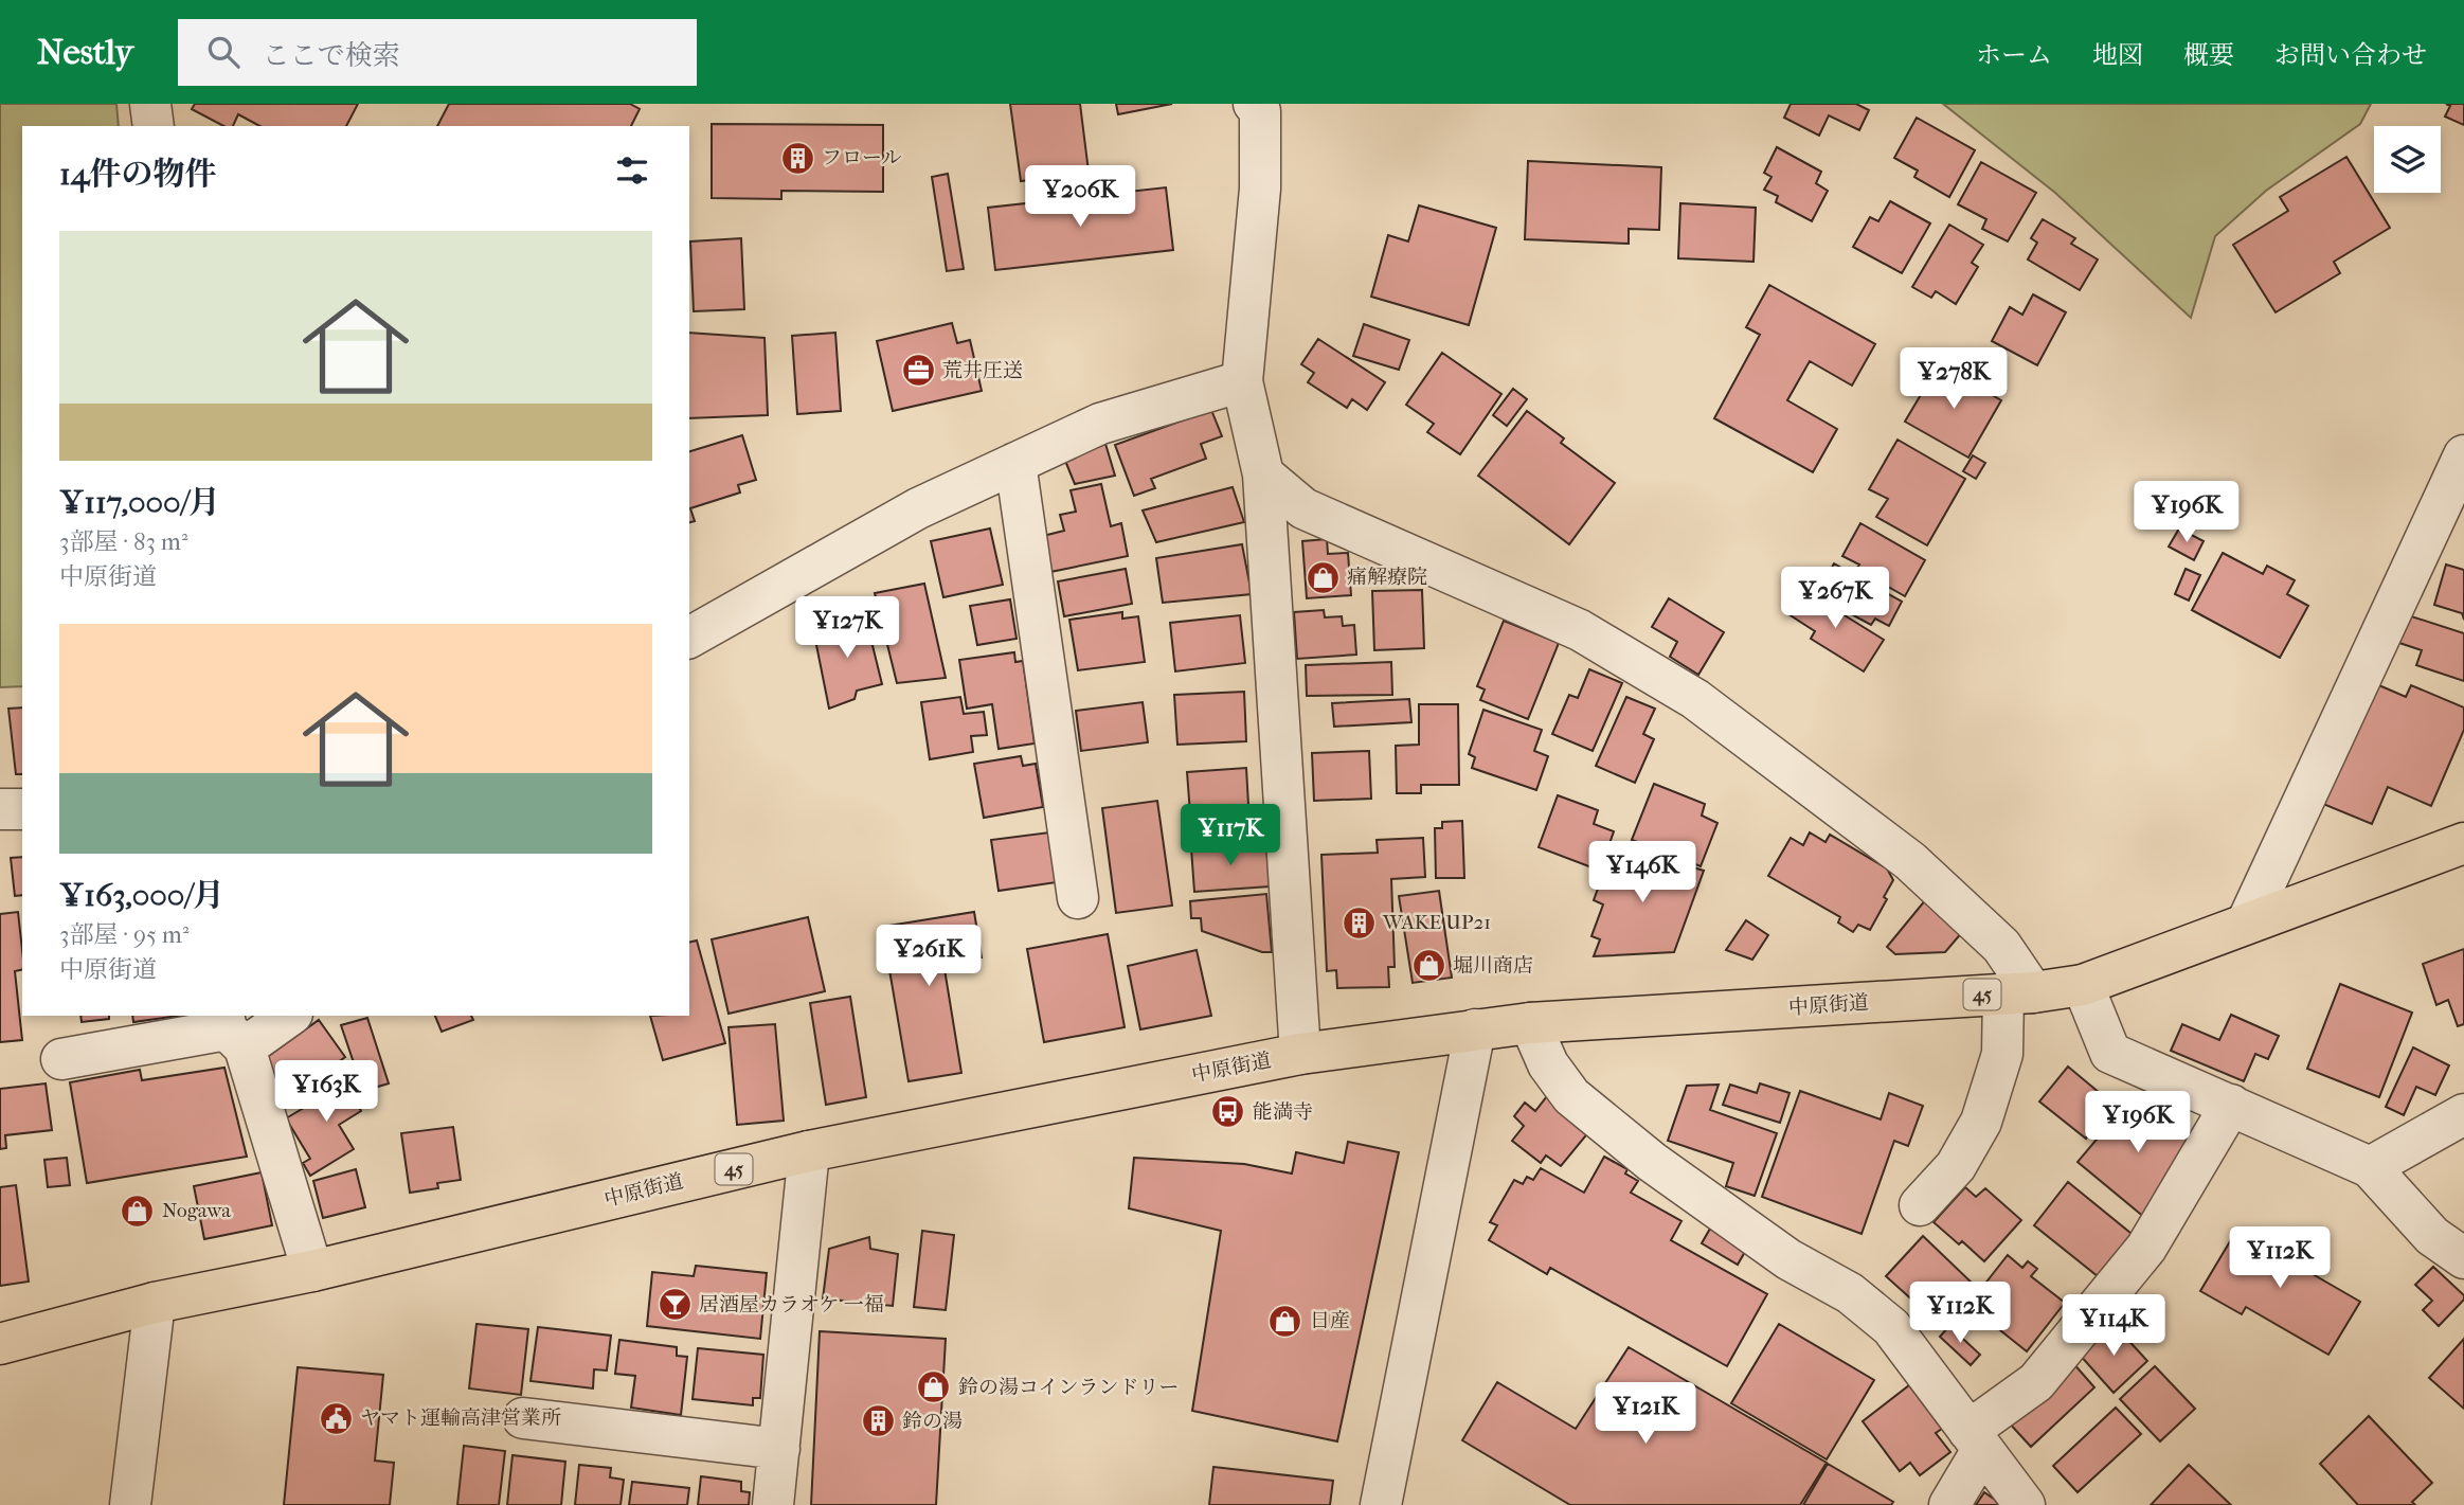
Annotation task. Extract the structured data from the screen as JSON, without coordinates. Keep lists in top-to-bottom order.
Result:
{
  "streets": {
    "main road": ["45", "中原街道"]
  },
  "places": {
    "building": ["フロール", "WAKE UP21", "鈴の湯"],
    "office": ["荒井圧送"],
    "shop": [
      "痛解療院",
      "堀川商店",
      "Nogawa",
      "日産",
      "鈴の湯コインランドリー"
    ],
    "bus stop": ["能満寺"],
    "bar": ["居酒屋カラオケ 一福"],
    "public building": ["ヤマト運輸高津営業所"]
  },
  "page": {
    "header": "Nestly",
    "search": "ここで検索",
    "nav": [
      "ホーム",
      "地図",
      "概要",
      "お問い合わせ"
    ],
    "heading": "14件の物件",
    "price": [
      "¥206K",
      "¥278K",
      "¥196K",
      "¥267K",
      "¥127K",
      "¥117K",
      "¥146K",
      "¥261K",
      "¥163K",
      "¥196K",
      "¥112K",
      "¥112K",
      "¥114K",
      "¥121K"
    ],
    "list": [
      {
        "name": "¥117,000/月",
        "note": "3部屋 · 83 m² · 中原街道"
      },
      {
        "name": "¥163,000/月",
        "note": "3部屋 · 95 m² · 中原街道"
      }
    ]
  }
}
